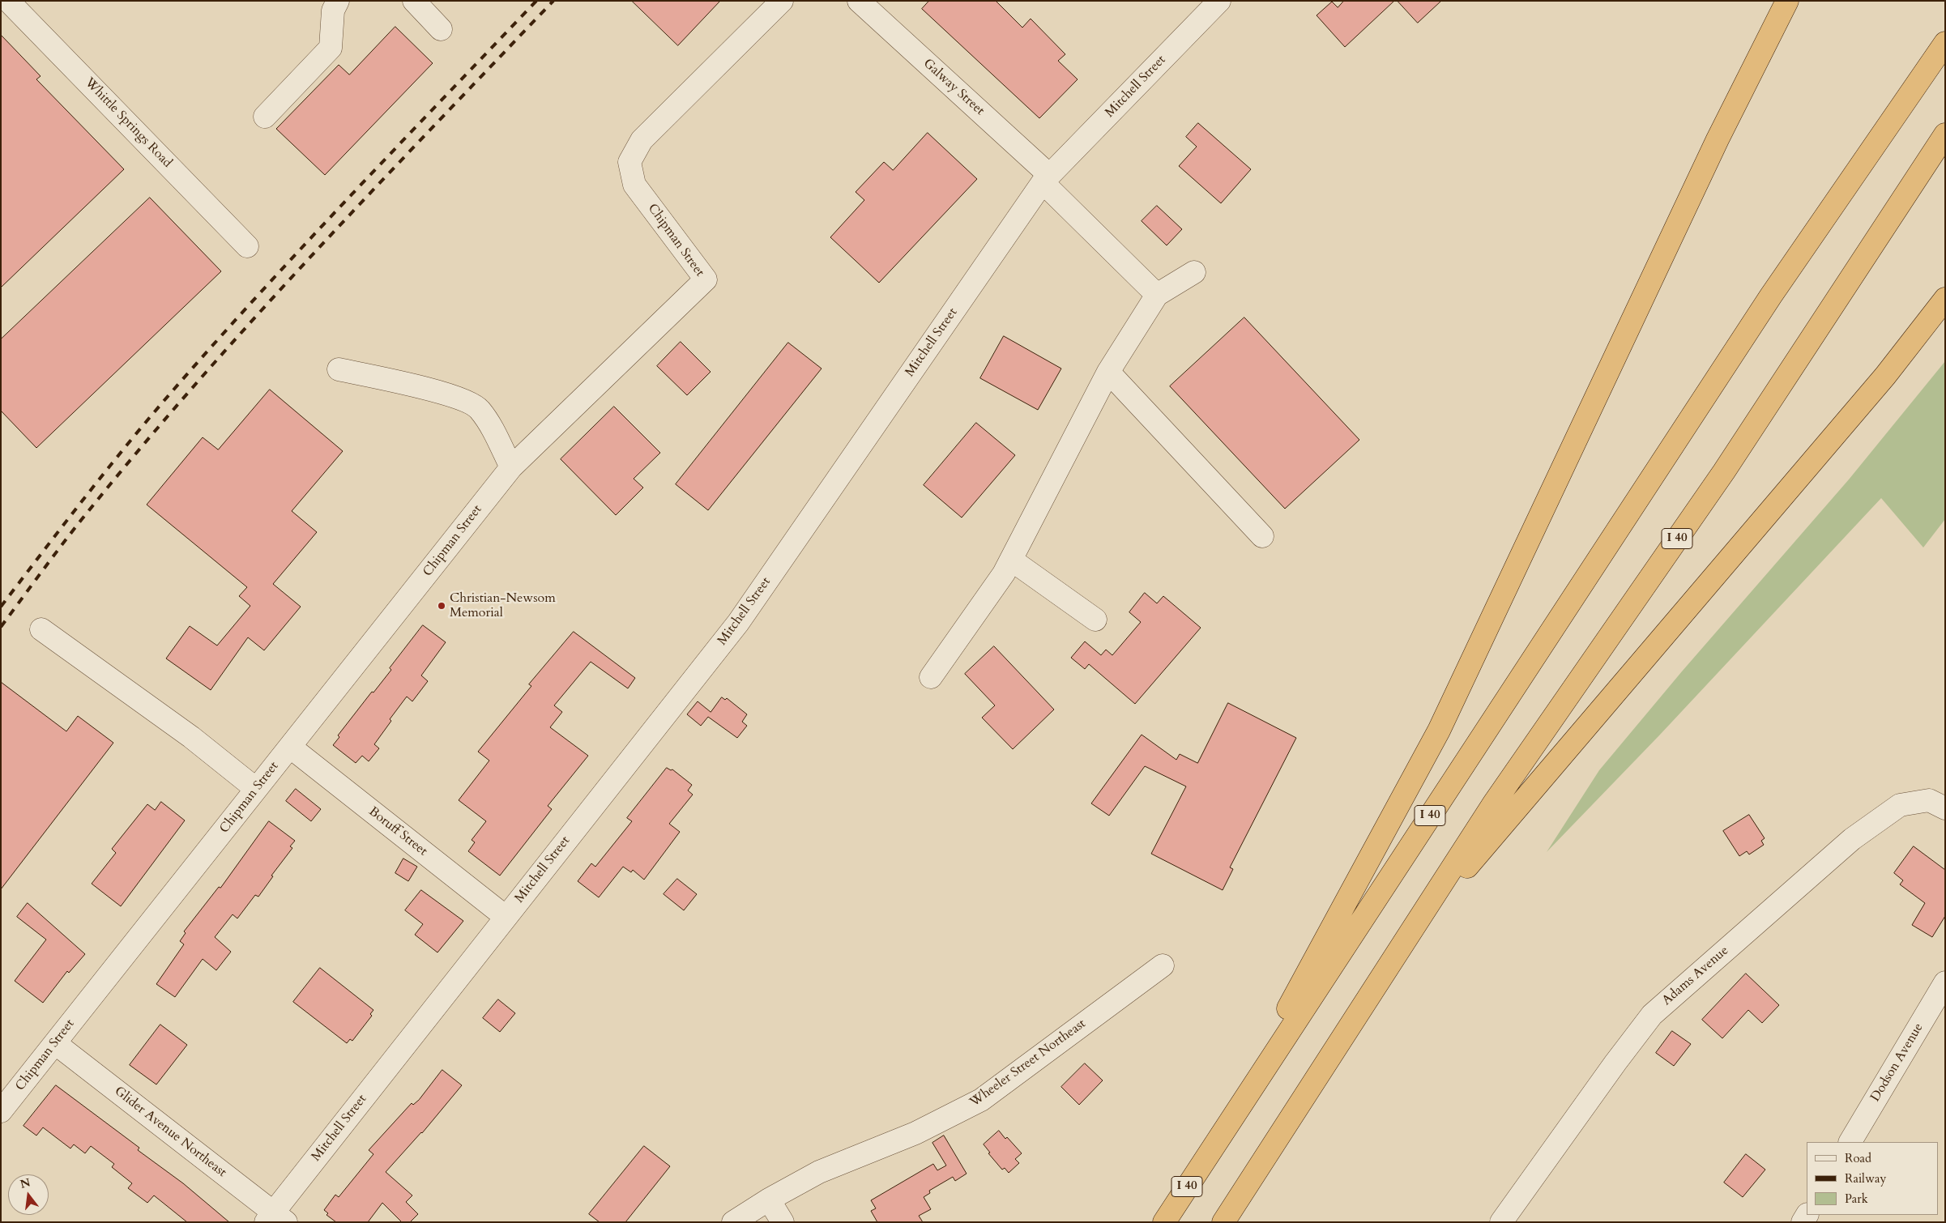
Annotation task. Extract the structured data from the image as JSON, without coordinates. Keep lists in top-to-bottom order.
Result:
{
  "streets": {
    "highway": ["I 40"],
    "street": [
      "Mitchell Street",
      "Galway Street",
      "Whittle Springs Road",
      "Chipman Street",
      "Boruff Street",
      "Adams Avenue",
      "Dodson Avenue",
      "Wheeler Street Northeast",
      "Glider Avenue Northeast"
    ]
  },
  "crossings": [
    ["Mitchell Street", "Galway Street"],
    ["Mitchell Street", "Boruff Street"],
    ["Mitchell Street", "Glider Avenue Northeast"],
    ["Chipman Street", "Boruff Street"],
    ["Chipman Street", "Glider Avenue Northeast"]
  ],
  "places": ["Christian-Newsom Memorial"],
  "legend": ["Road", "Railway", "Park"],
  "north": "top"
}
